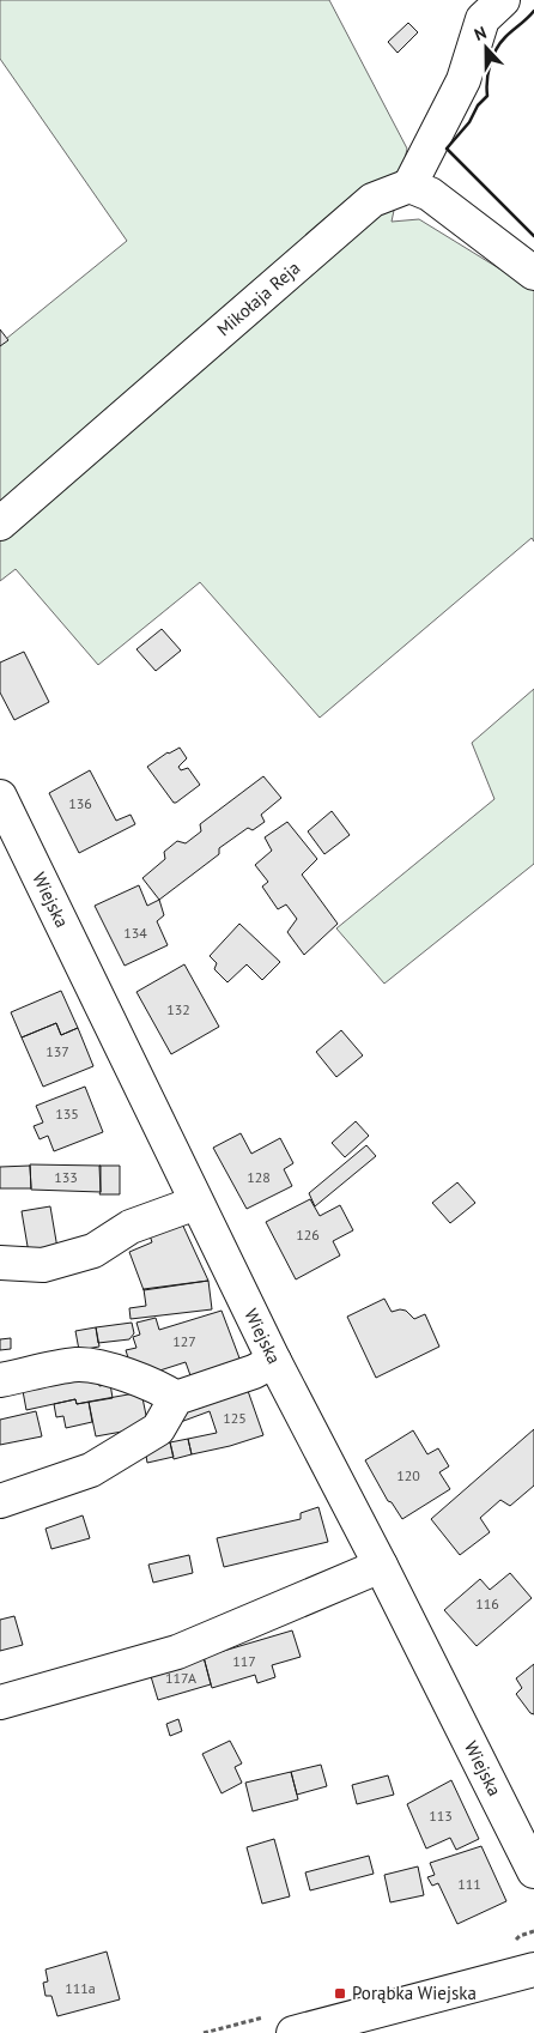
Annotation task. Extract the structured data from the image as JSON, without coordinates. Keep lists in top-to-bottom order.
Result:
{
  "streets": {
    "street": ["Mikołaja Reja", "Wiejska"]
  },
  "places": {
    "transit": ["Porąbka Wiejska"]
  },
  "house_numbers": [
    "136",
    "134",
    "132",
    "137",
    "135",
    "133",
    "128",
    "126",
    "127",
    "125",
    "120",
    "116",
    "117",
    "117A",
    "113",
    "111",
    "111a"
  ],
  "north": "top"
}
